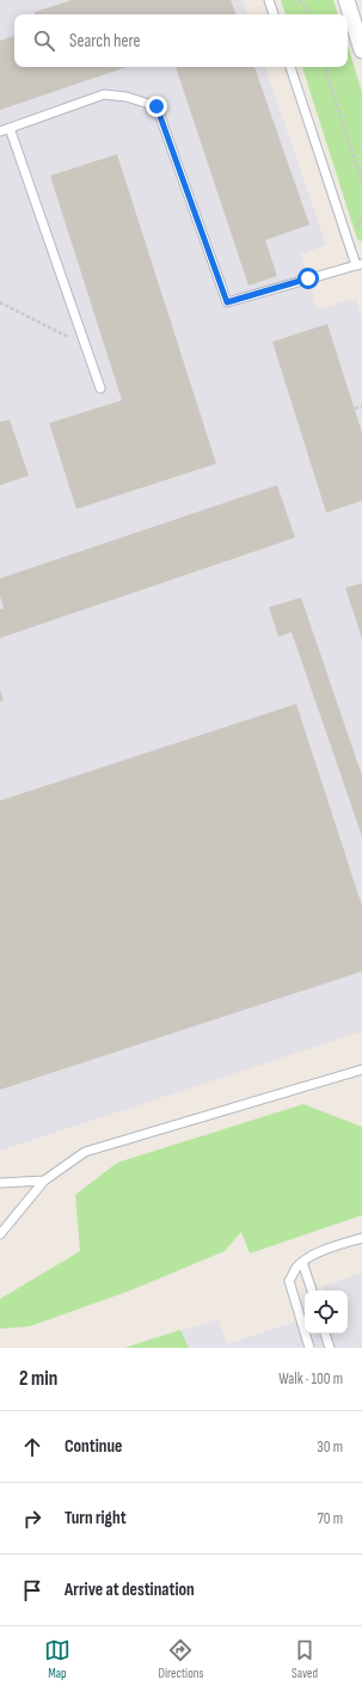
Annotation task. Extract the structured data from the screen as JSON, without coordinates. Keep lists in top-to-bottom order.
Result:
{
  "page": {
    "search": "Search here",
    "heading": ["2 min", "Walk · 100 m"],
    "list": [
      ["Continue", "30 m"],
      ["Turn right", "70 m"],
      "Arrive at destination"
    ],
    "nav": ["Map", "Directions", "Saved"]
  }
}
